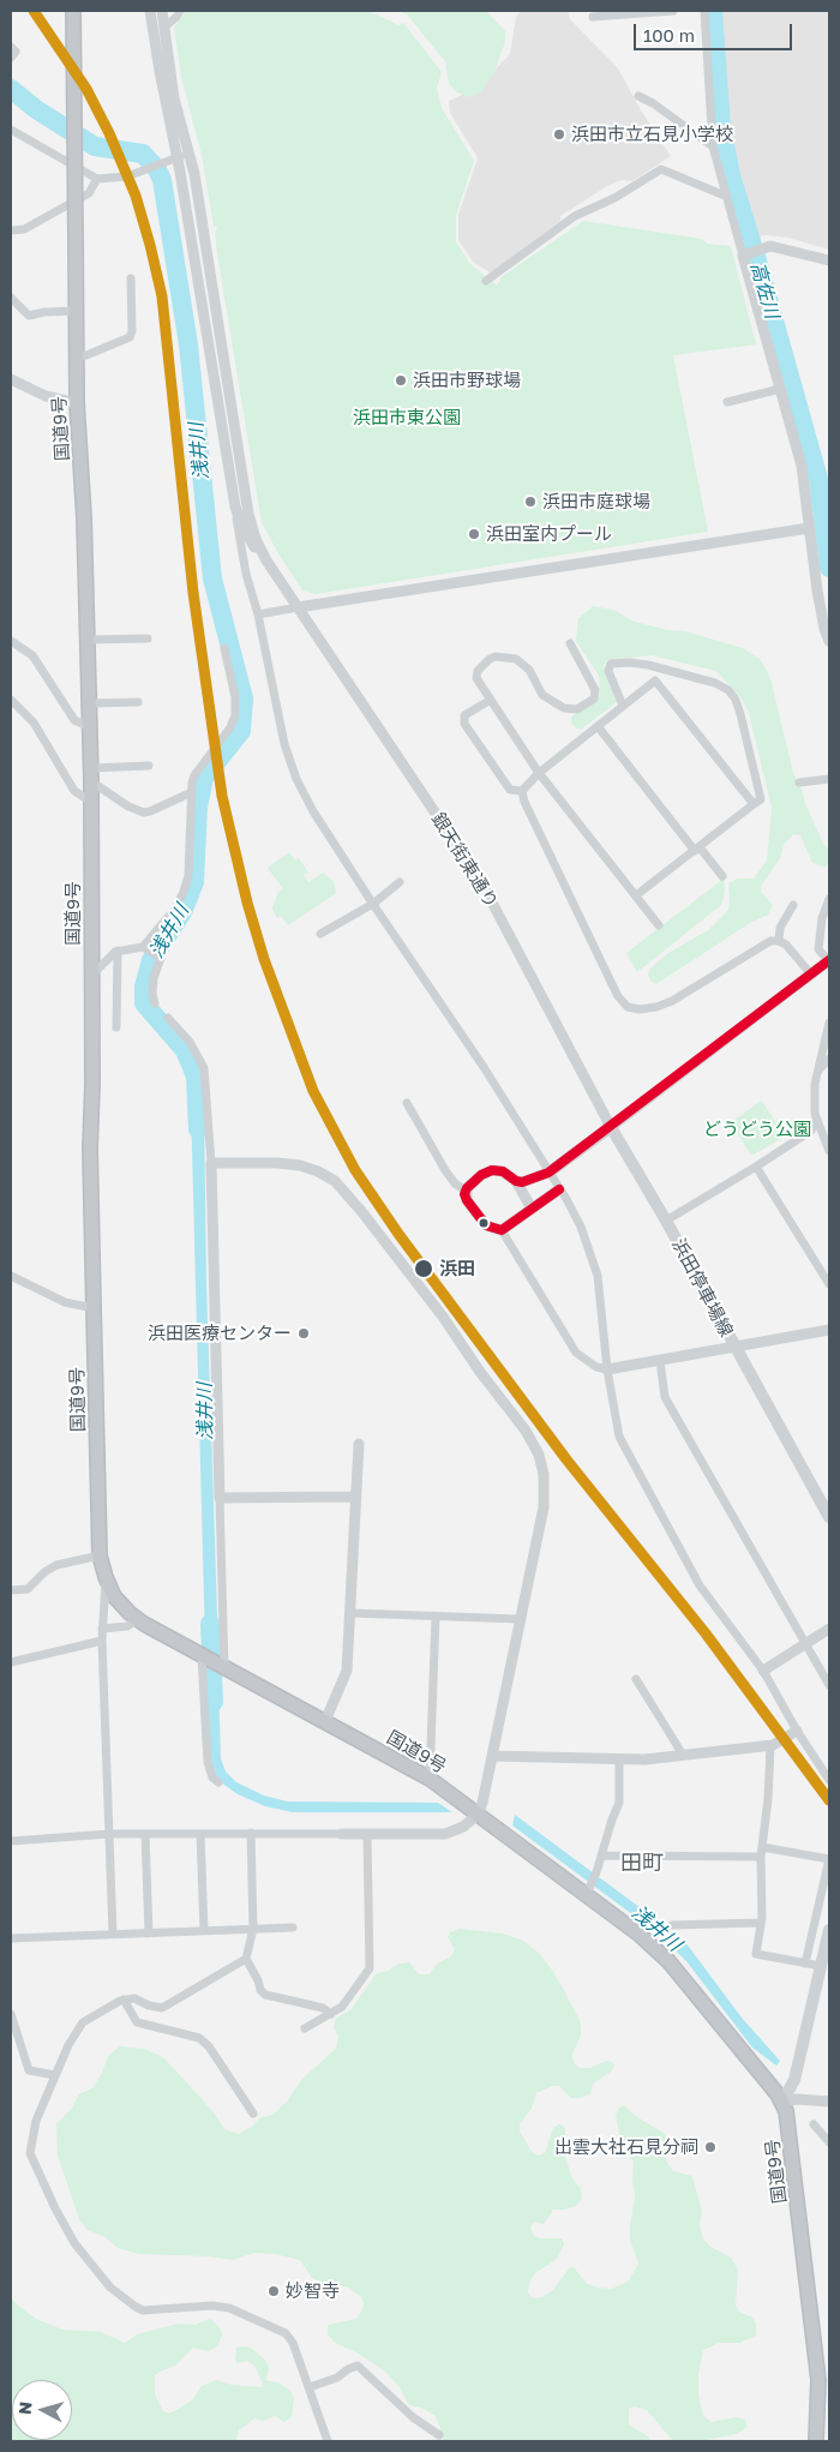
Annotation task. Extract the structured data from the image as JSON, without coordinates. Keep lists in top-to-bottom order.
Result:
{
  "streets": {
    "highway": ["国道9号"],
    "main road": ["浜田停車場線"],
    "street": ["銀天街東通り"]
  },
  "crossings": [
    ["銀天街東通り", "浜田停車場線"]
  ],
  "districts": ["田町"],
  "water": ["高佐川", "浅井川"],
  "parks": ["浜田市東公園", "どうどう公園"],
  "places": [
    "浜田市立石見小学校",
    "浜田市野球場",
    "浜田市庭球場",
    "浜田室内プール",
    "浜田",
    "浜田医療センター",
    "出雲大社石見分祠",
    "妙智寺"
  ],
  "scale_bar": "100 m",
  "north": "left"
}
